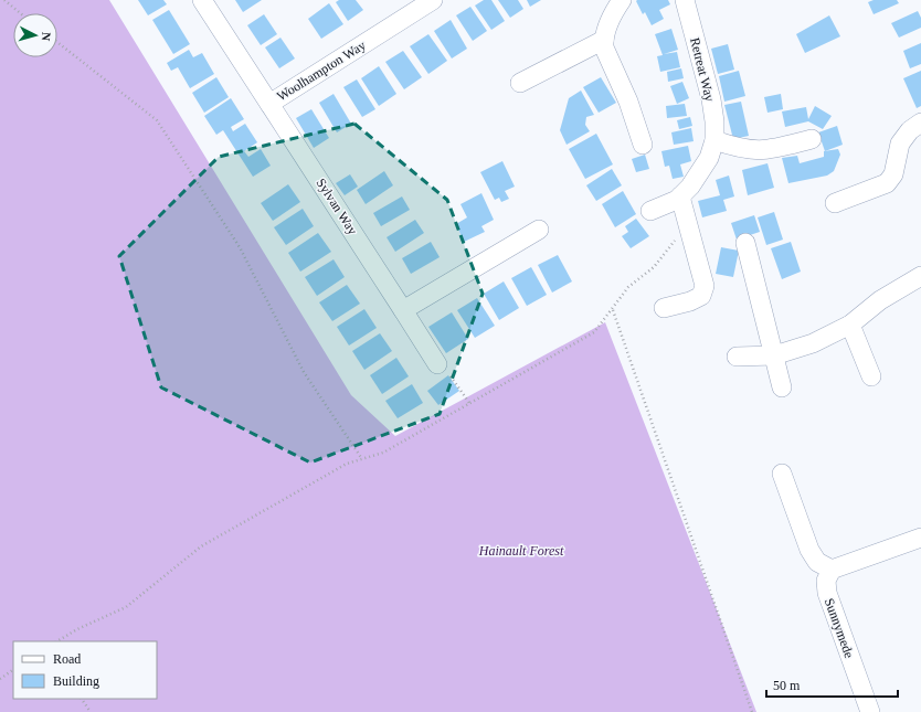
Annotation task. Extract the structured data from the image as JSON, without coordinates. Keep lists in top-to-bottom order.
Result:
{
  "streets": {
    "street": [
      "Retreat Way",
      "Woolhampton Way",
      "Sylvan Way",
      "Sunnymede"
    ]
  },
  "crossings": [
    ["Woolhampton Way", "Sylvan Way"]
  ],
  "parks": ["Hainault Forest"],
  "legend": ["Road", "Building"],
  "scale_bar": "50 m",
  "north": "right"
}
